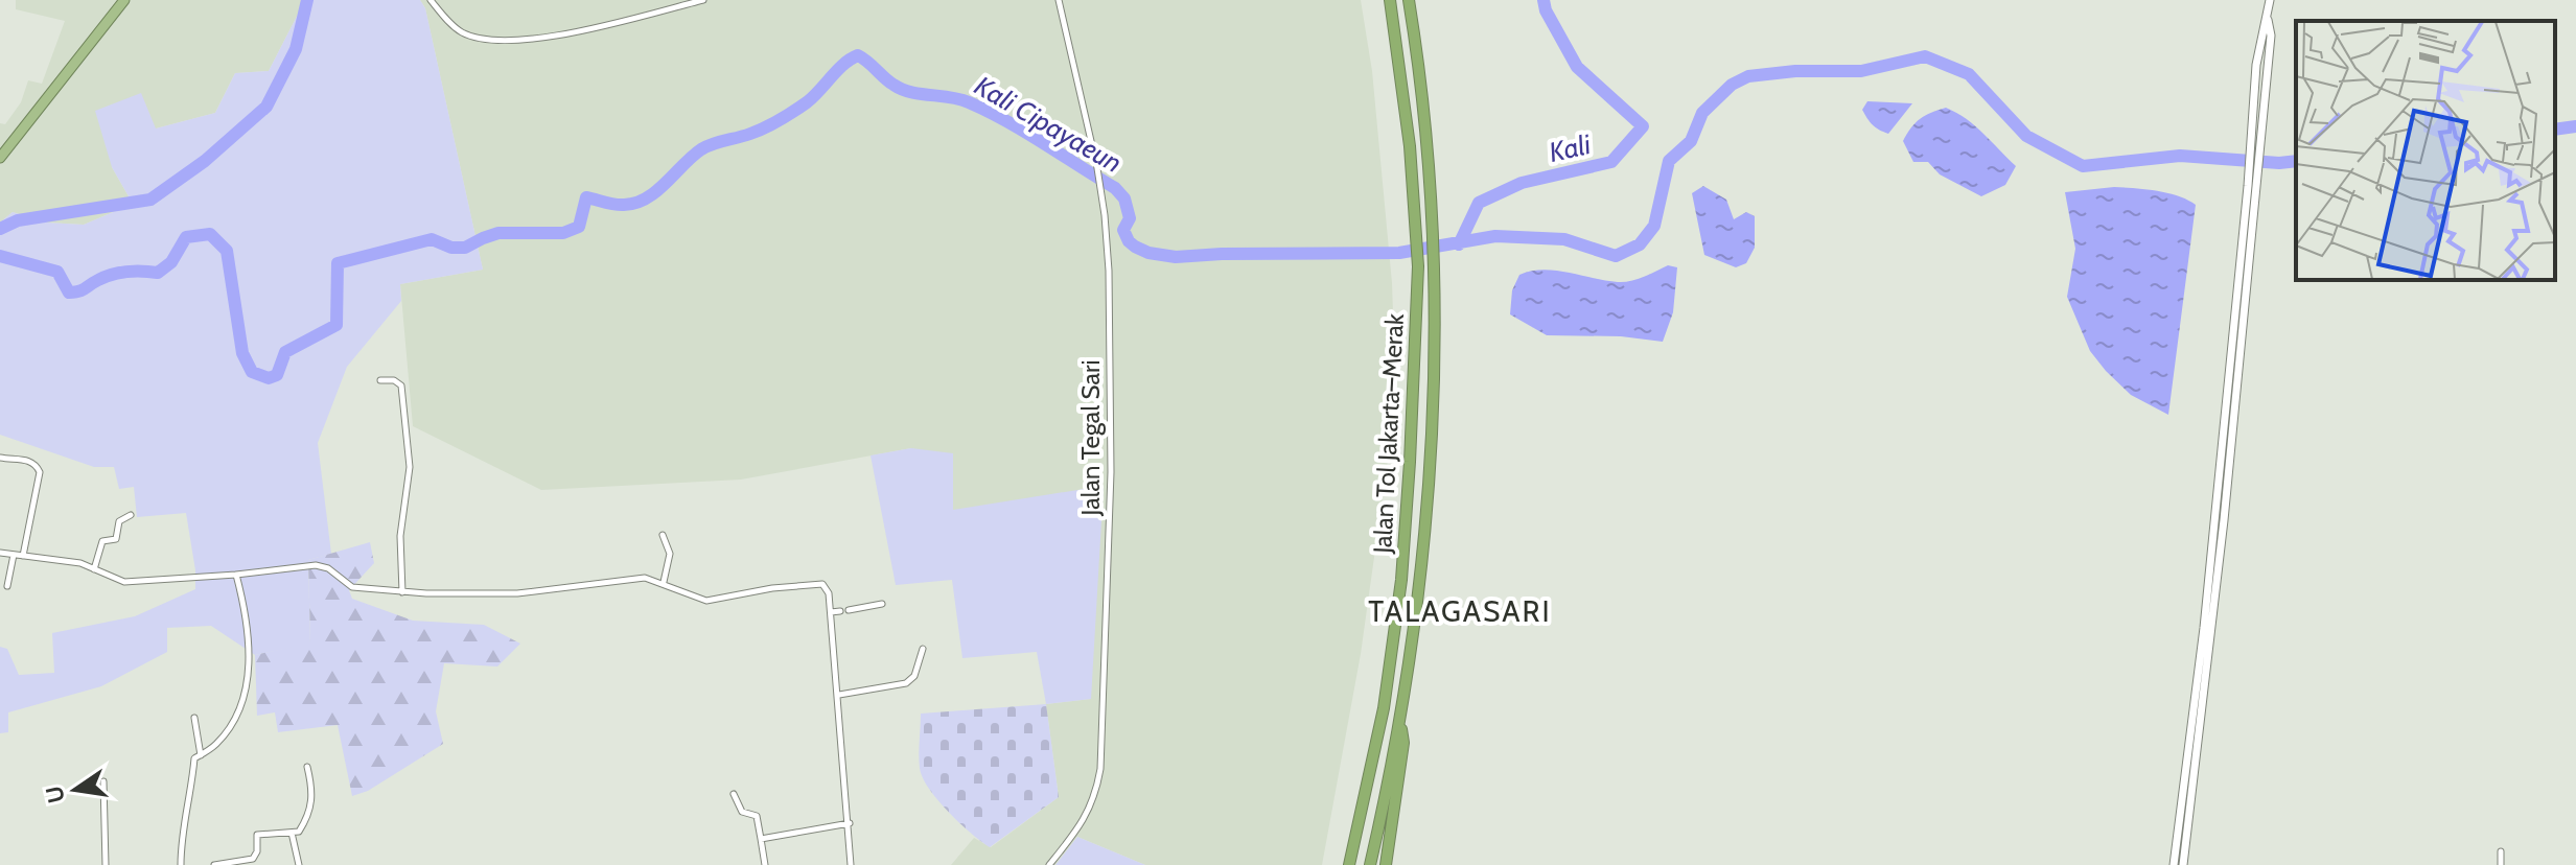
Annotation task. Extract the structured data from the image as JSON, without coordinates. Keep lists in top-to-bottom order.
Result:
{
  "streets": {
    "highway": ["Jalan Tol Jakarta–Merak"],
    "street": ["Jalan Tegal Sari"]
  },
  "districts": ["TALAGASARI"],
  "water": ["Kali Cipayaeun", "Kali"],
  "north": "left"
}
